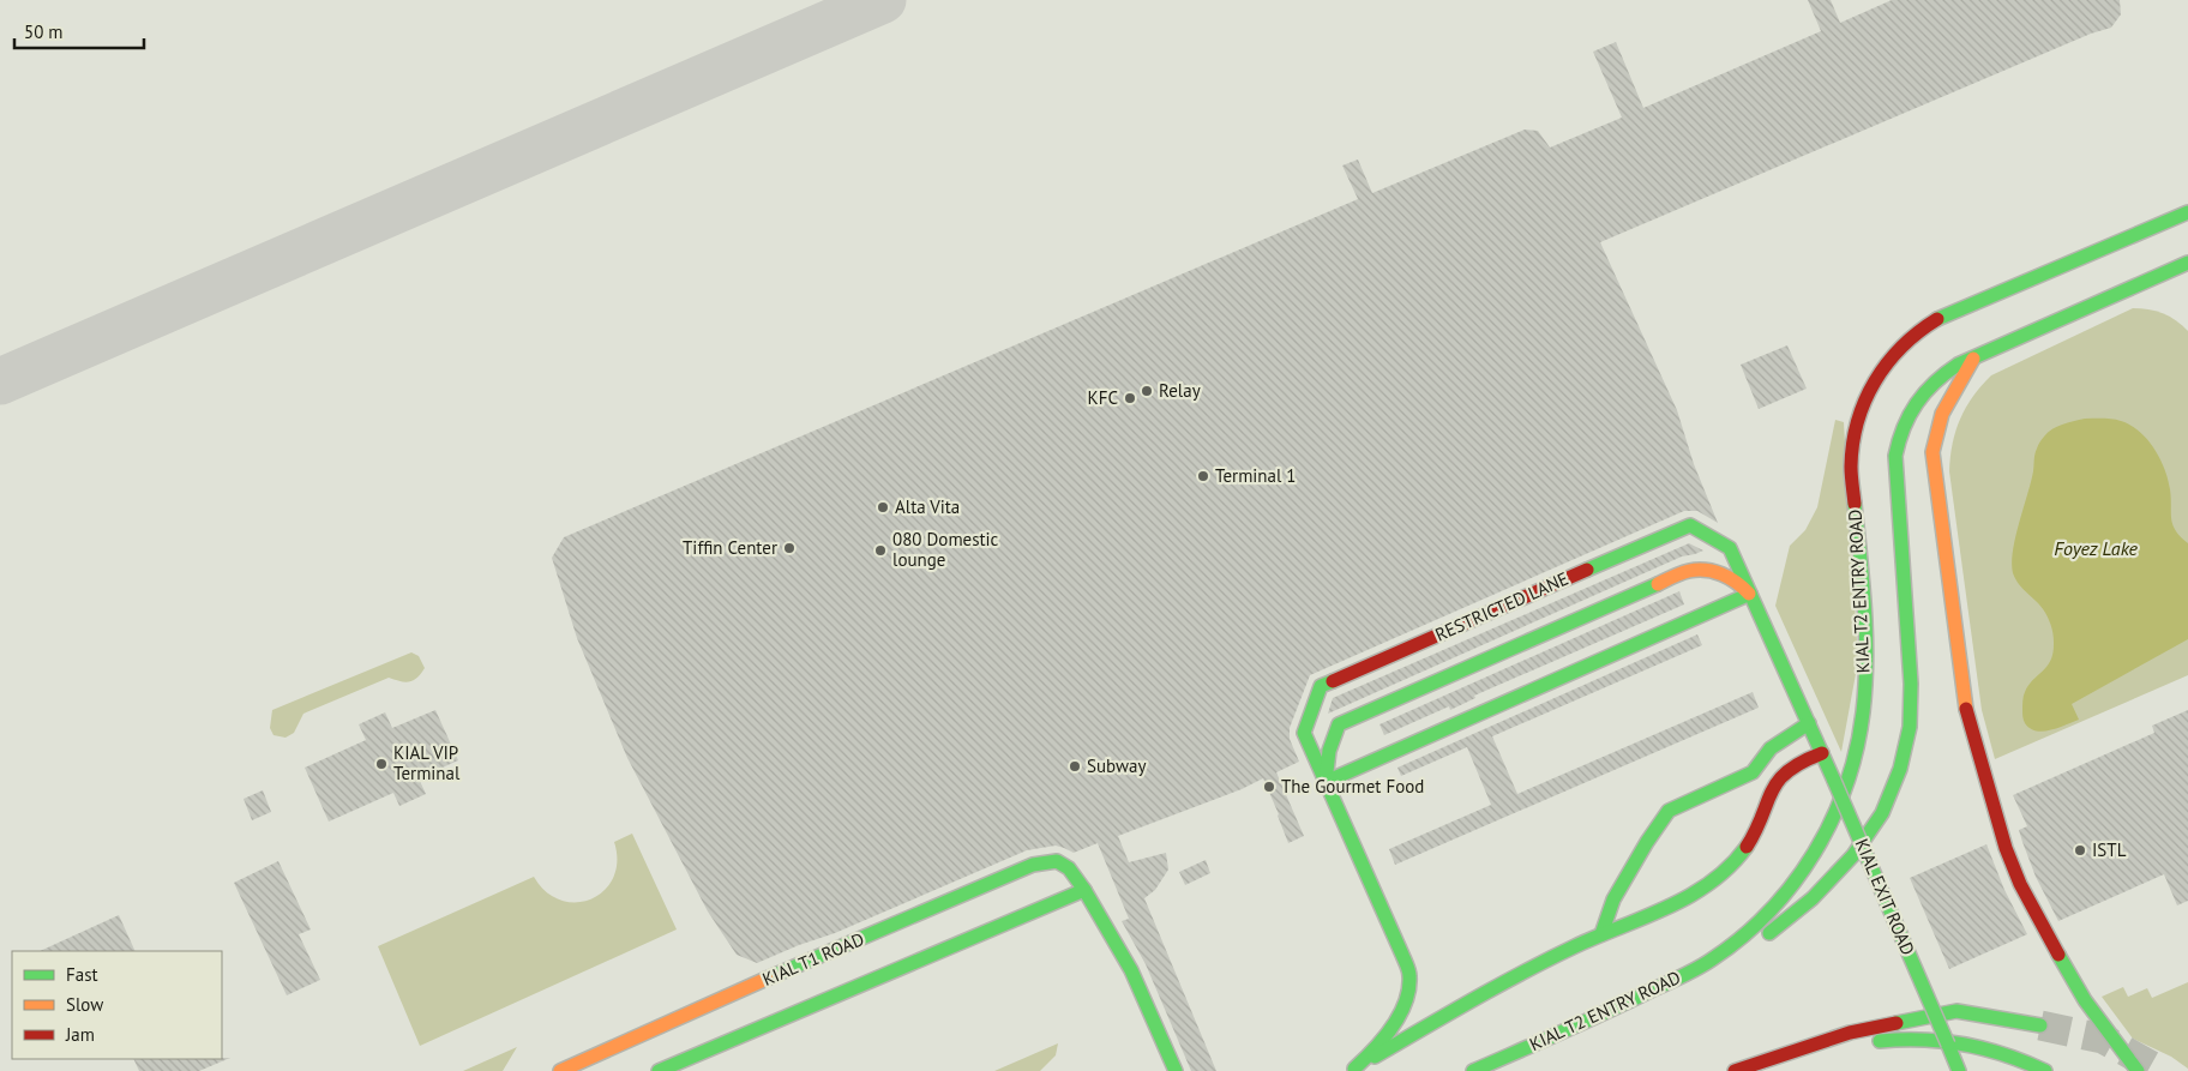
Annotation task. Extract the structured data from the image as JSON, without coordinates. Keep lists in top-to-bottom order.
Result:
{
  "streets": {
    "main road": [
      "KIAL T2 ENTRY ROAD",
      "RESTRICTED LANE",
      "KIAL EXIT ROAD",
      "KIAL T1 ROAD"
    ]
  },
  "crossings": [
    ["RESTRICTED LANE", "KIAL EXIT ROAD"]
  ],
  "water": ["Foyez Lake"],
  "places": [
    "Relay",
    "KFC",
    "Terminal 1",
    "Alta Vita",
    "Tiffin Center",
    "080 Domestic lounge",
    "KIAL VIP Terminal",
    "Subway",
    "The Gourmet Food",
    "ISTL"
  ],
  "legend": ["Fast", "Slow", "Jam"],
  "scale_bar": "50 m"
}
